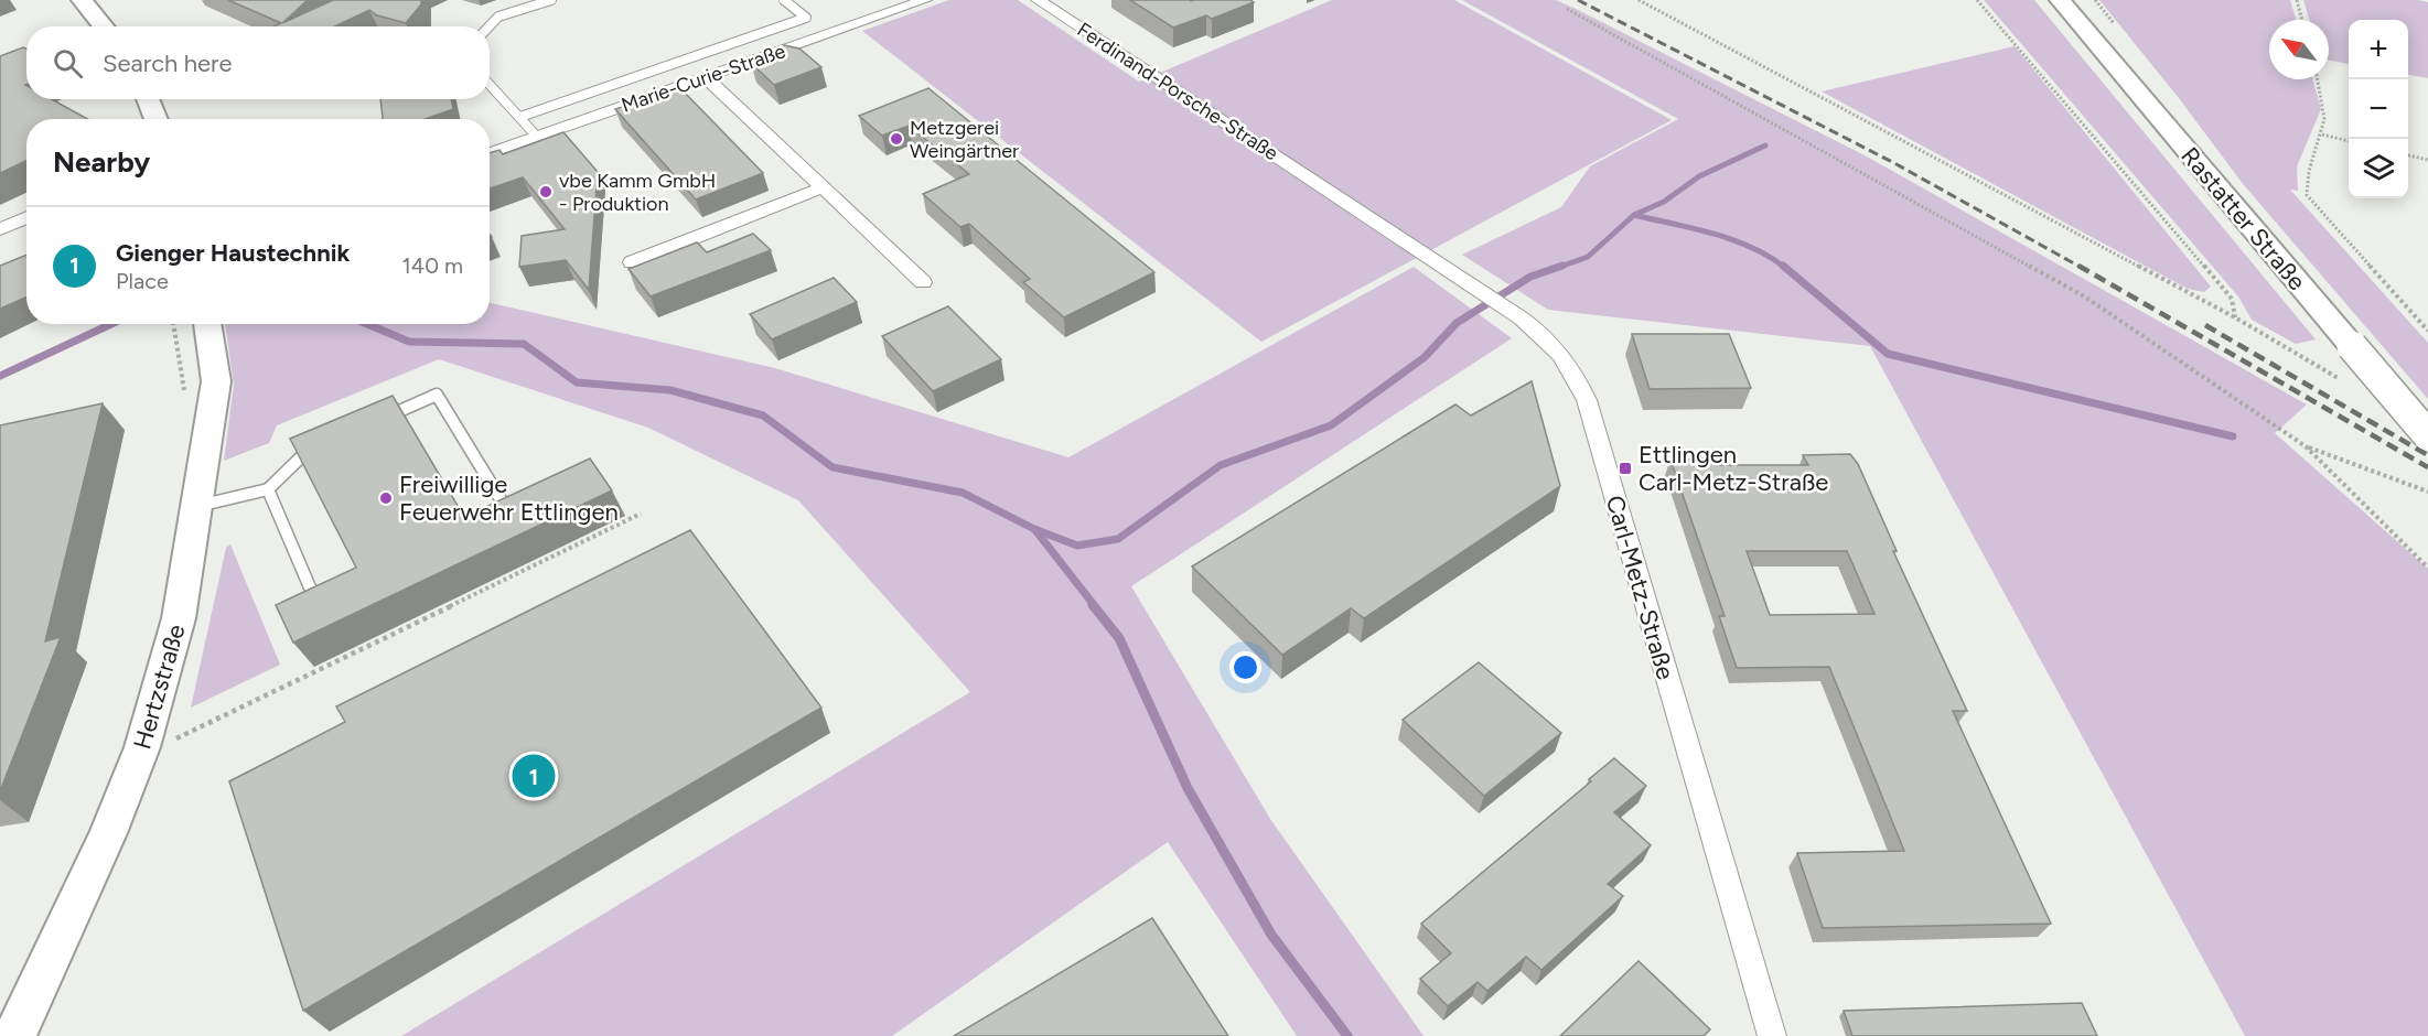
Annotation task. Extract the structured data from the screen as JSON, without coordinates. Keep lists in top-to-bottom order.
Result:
{
  "streets": {
    "street": [
      "Marie-Curie-Straße",
      "Ferdinand-Porsche-Straße",
      "Rastatter Straße",
      "Carl-Metz-Straße",
      "Hertzstraße"
    ]
  },
  "crossings": [
    ["Ferdinand-Porsche-Straße", "Carl-Metz-Straße"]
  ],
  "places": {
    "other": ["Metzgerei Weingärtner", "vbe Kamm GmbH - Produktion", "Freiwillige Feuerwehr Ettlingen"],
    "transit": ["Ettlingen Carl-Metz-Straße"]
  },
  "north": "top left",
  "page": {
    "map_buttons": ["+", "−"],
    "search": "Search here",
    "heading": "Nearby",
    "list": [
      {
        "mark": "1",
        "name": "Gienger Haustechnik",
        "note": "Place",
        "value": "140 m"
      }
    ],
    "pins": "1"
  }
}
